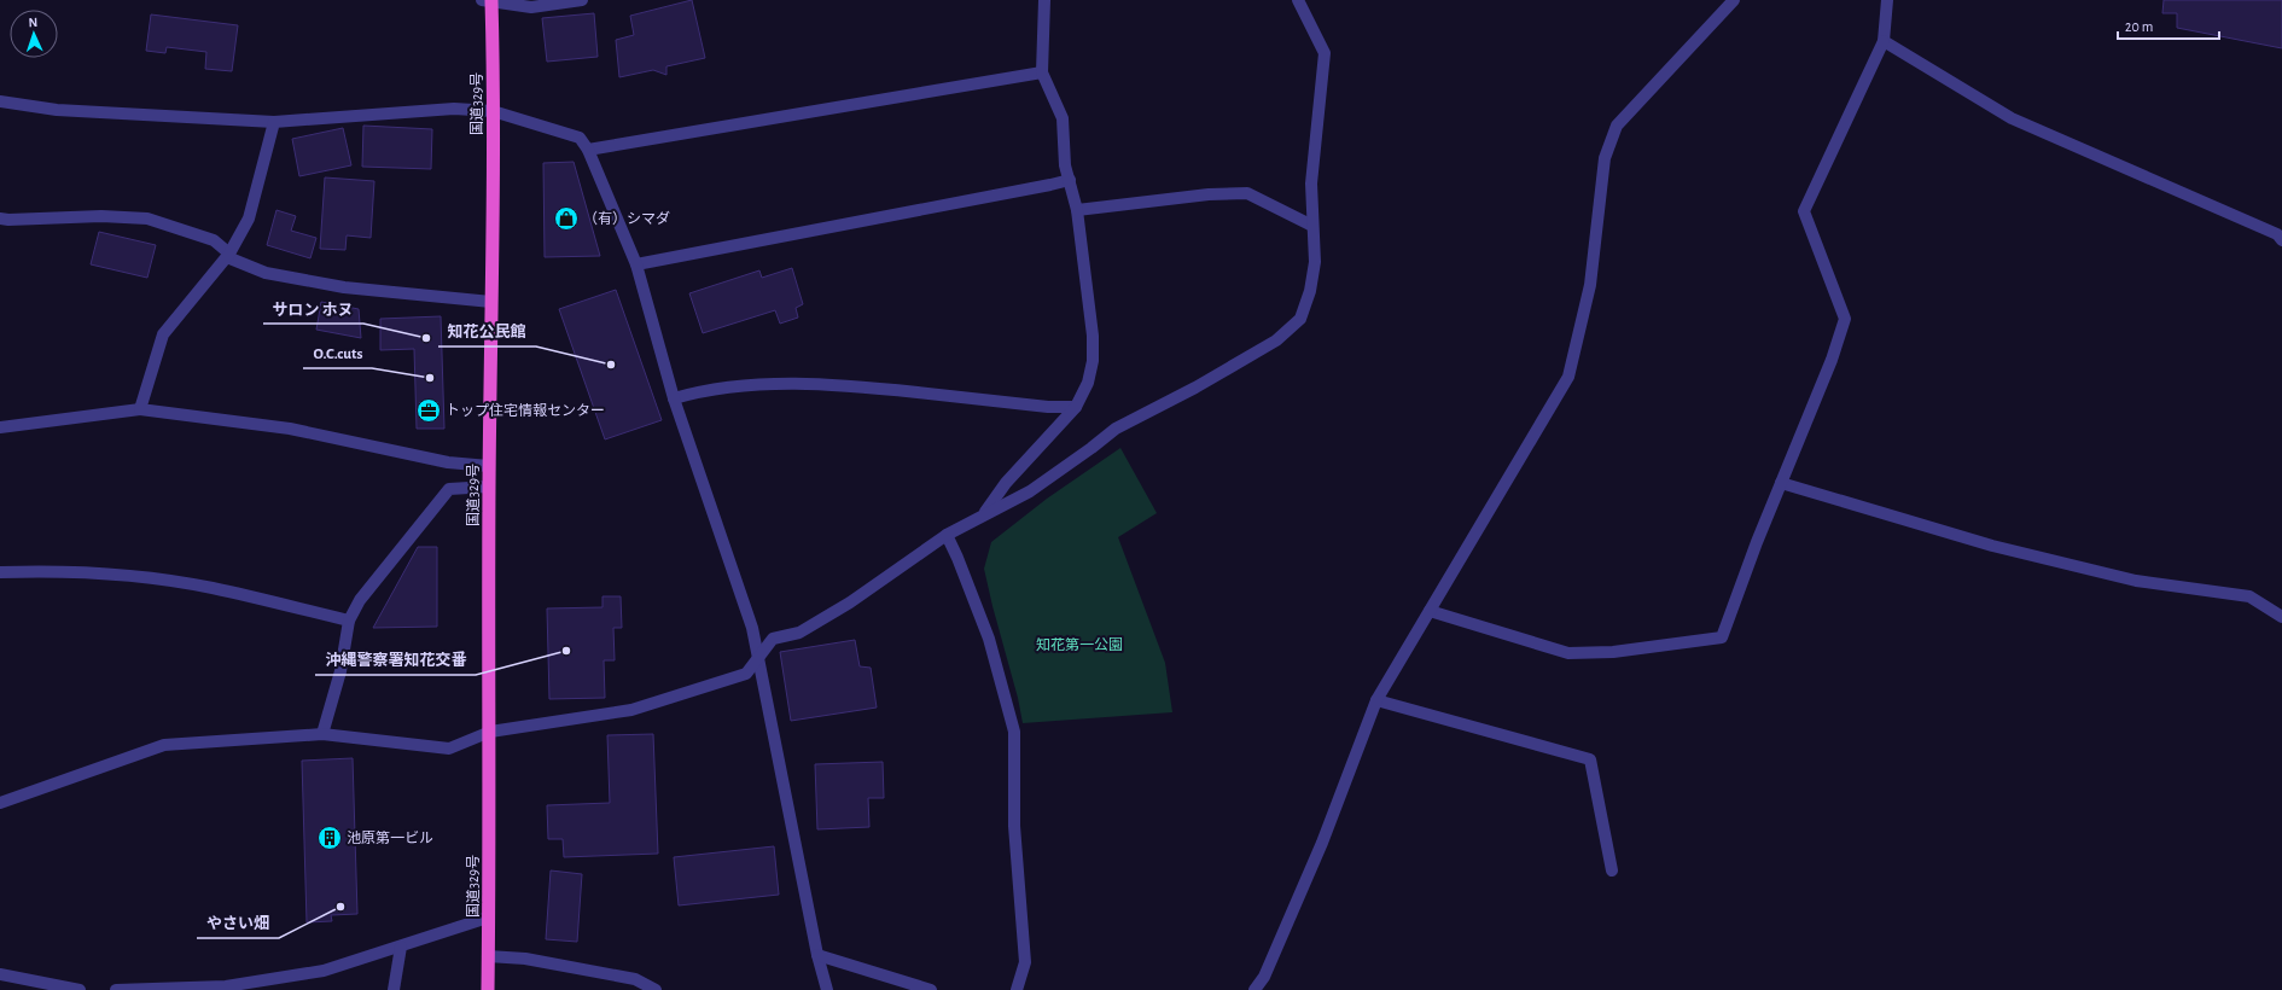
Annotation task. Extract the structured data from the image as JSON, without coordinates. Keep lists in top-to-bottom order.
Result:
{
  "streets": {
    "highway": ["国道329号"]
  },
  "parks": ["知花第一公園"],
  "places": {
    "shop": ["（有）シマダ"],
    "other": [
      "サロン ホヌ",
      "知花公民館",
      "O.C.cuts",
      "沖縄警察署知花交番",
      "やさい畑"
    ],
    "office": ["トップ住宅情報センター"],
    "building": ["池原第一ビル"]
  },
  "scale_bar": "20 m",
  "north": "top"
}
